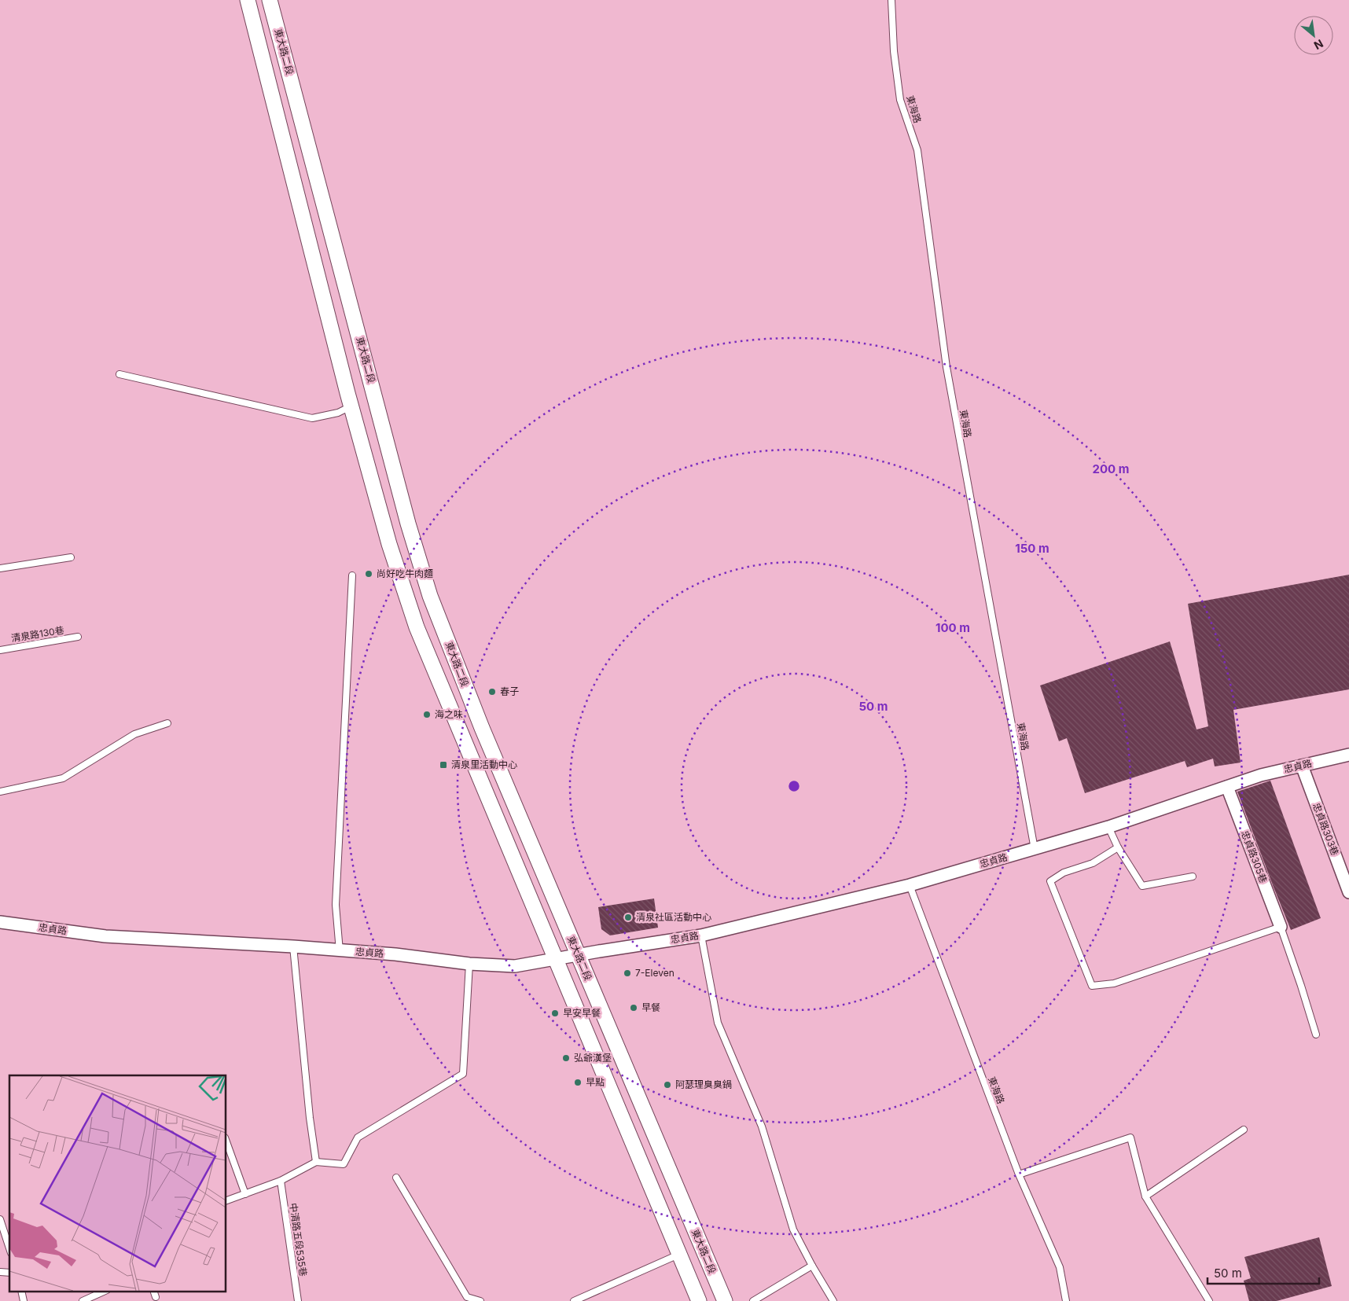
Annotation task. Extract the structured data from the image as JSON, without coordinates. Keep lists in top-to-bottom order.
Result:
{
  "streets": {
    "street": [
      "東大路二段",
      "忠貞路",
      "忠貞路303巷",
      "忠貞路305巷"
    ],
    "lane": ["東海路", "清泉路130巷", "中清路五段535巷"]
  },
  "crossings": [
    ["東大路二段", "忠貞路"],
    ["東海路", "忠貞路"],
    ["忠貞路", "忠貞路303巷"],
    ["忠貞路", "忠貞路305巷"]
  ],
  "places": {
    "other": [
      "尚好吃牛肉麵",
      "春子",
      "海之味",
      "清泉社區活動中心",
      "7-Eleven",
      "早餐",
      "早安早餐",
      "弘爺漢堡",
      "早點",
      "阿瑟理臭臭鍋"
    ],
    "transit": ["清泉里活動中心"]
  },
  "scale_bar": "50 m",
  "north": "bottom right",
  "rings": [
    "200 m",
    "150 m",
    "100 m",
    "50 m"
  ]
}
